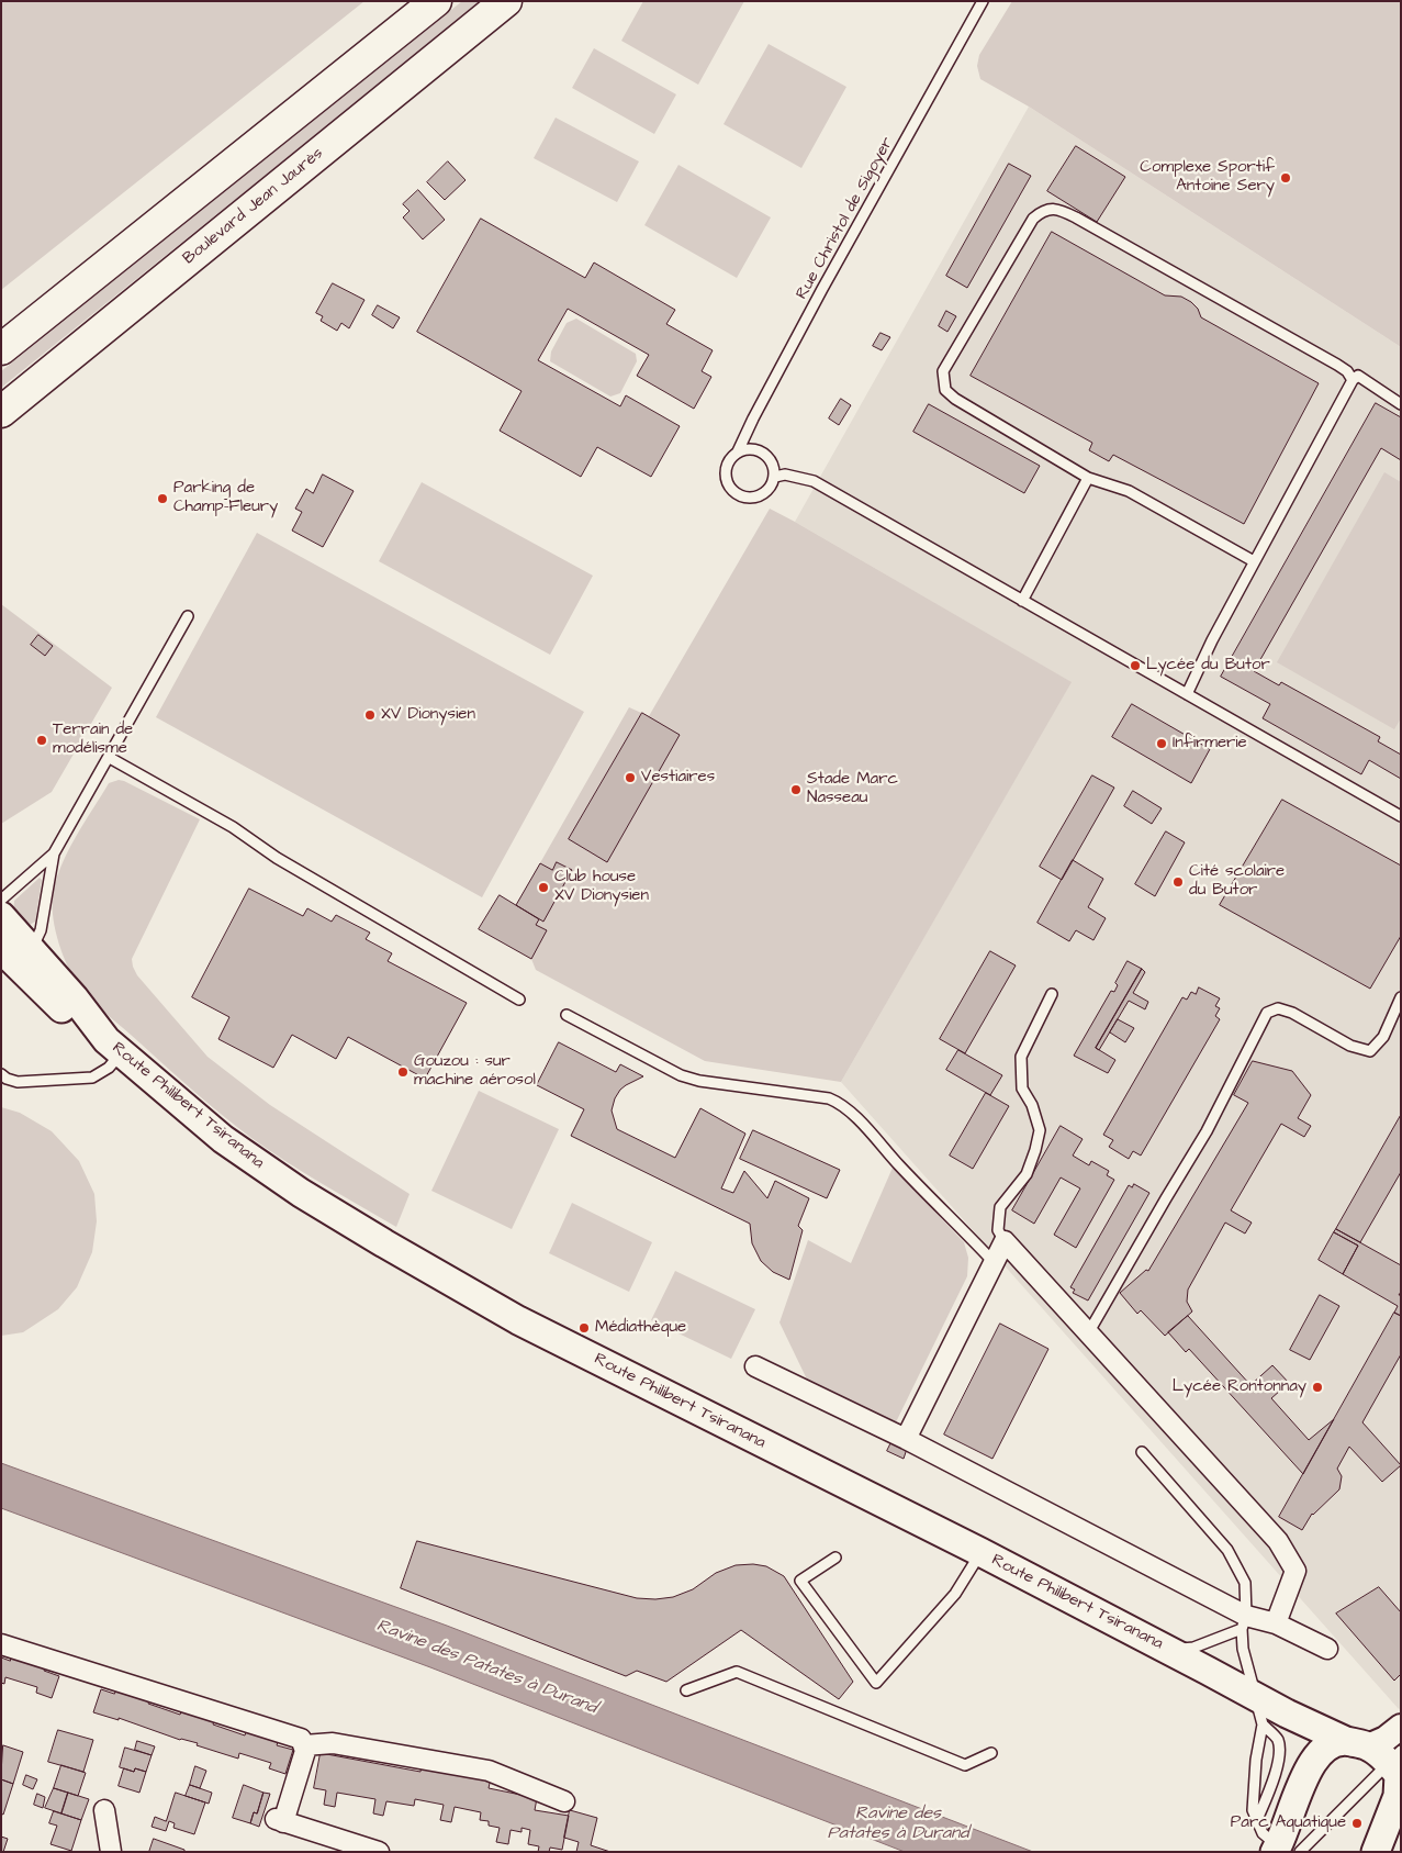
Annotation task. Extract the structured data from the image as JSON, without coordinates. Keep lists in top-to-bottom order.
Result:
{
  "streets": {
    "main road": ["Boulevard Jean Jaurès", "Route Philibert Tsiranana"],
    "lane": ["Rue Christol de Sigoyer"]
  },
  "water": ["Ravine des Patates à Durand"],
  "places": [
    "Complexe Sportif Antoine Sery",
    "Parking de Champ-Fleury",
    "Lycée du Butor",
    "XV Dionysien",
    "Terrain de modélisme",
    "Infirmerie",
    "Vestiaires",
    "Stade Marc Nasseau",
    "Cité scolaire du Butor",
    "Club house XV Dionysien",
    "Gouzou : sur machine aérosol",
    "Médiathèque",
    "Lycée Rontonnay",
    "Parc Aquatique"
  ]
}
